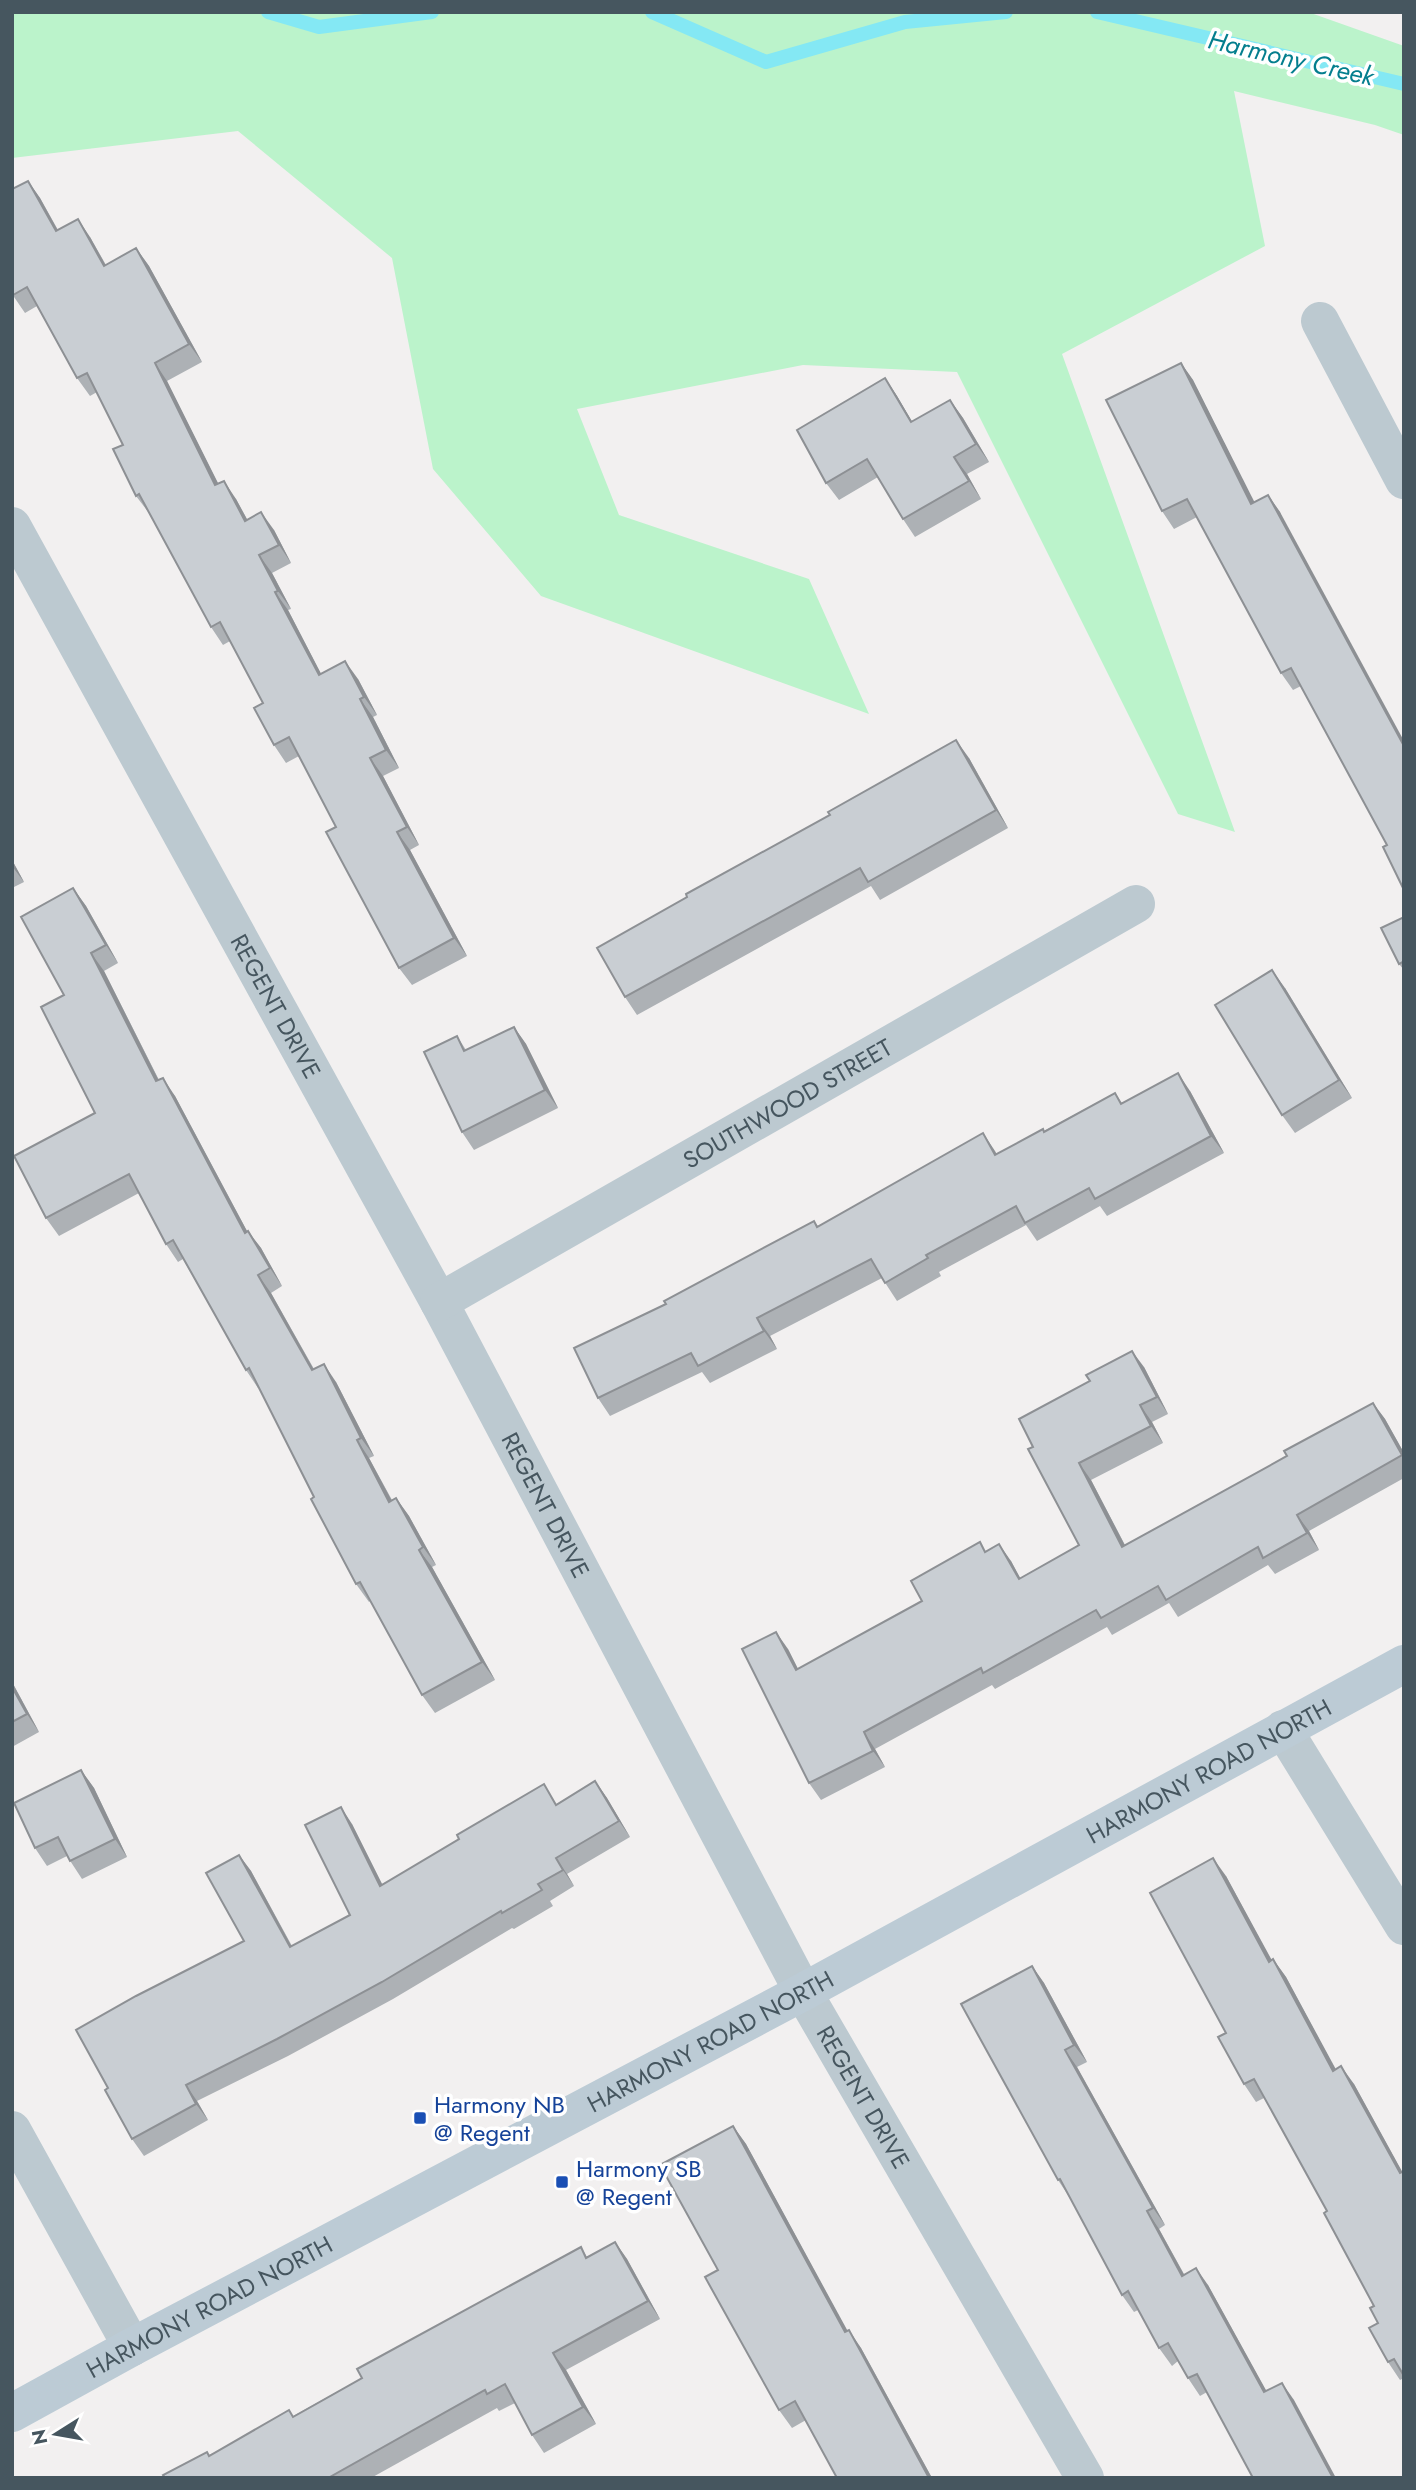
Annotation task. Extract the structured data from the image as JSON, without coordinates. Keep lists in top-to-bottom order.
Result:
{
  "streets": {
    "main road": ["HARMONY ROAD NORTH"],
    "street": ["REGENT DRIVE", "SOUTHWOOD STREET"]
  },
  "crossings": [
    ["REGENT DRIVE", "SOUTHWOOD STREET"],
    ["REGENT DRIVE", "HARMONY ROAD NORTH"]
  ],
  "water": ["Harmony Creek"],
  "places": {
    "transit": ["Harmony NB @ Regent", "Harmony SB @ Regent"]
  },
  "north": "left"
}
